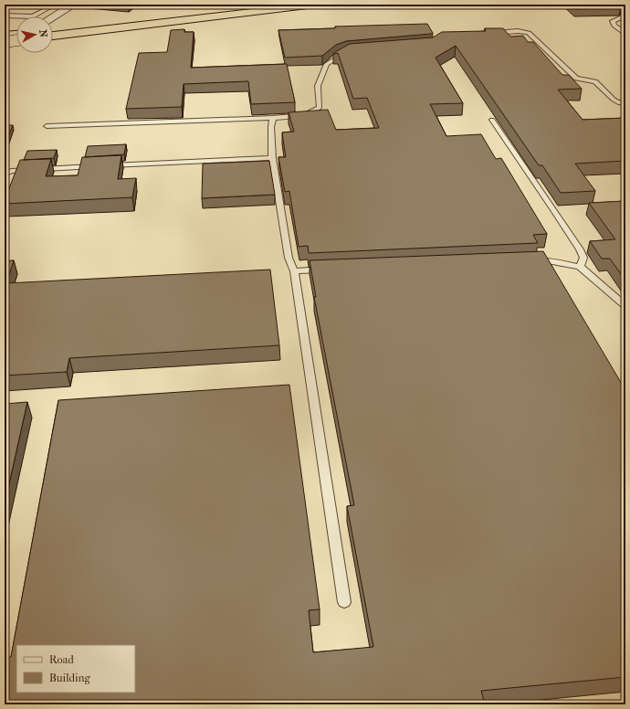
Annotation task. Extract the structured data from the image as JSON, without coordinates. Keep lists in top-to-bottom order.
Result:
{
  "legend": ["Road", "Building"],
  "north": "right"
}
